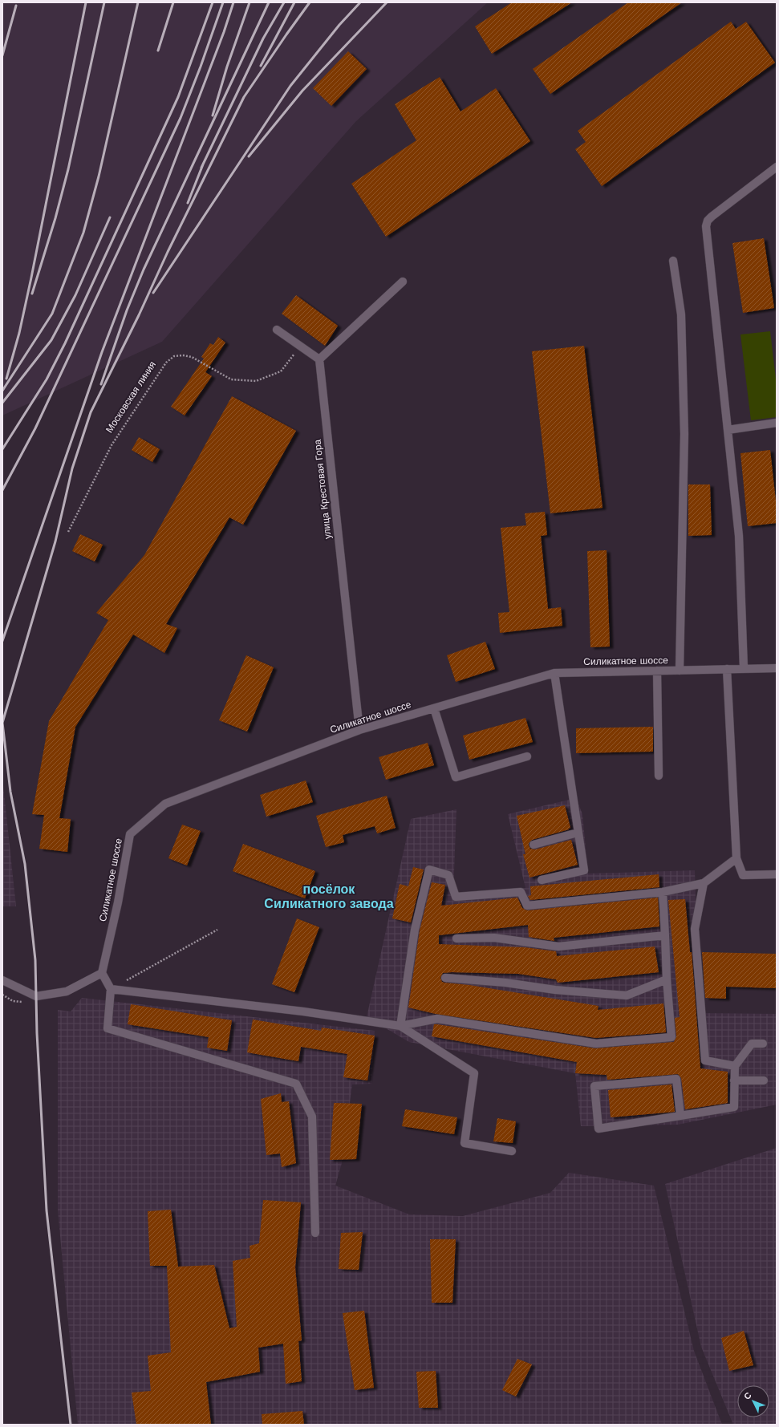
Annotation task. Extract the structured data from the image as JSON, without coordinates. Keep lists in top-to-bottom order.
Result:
{
  "streets": {
    "street": ["улица Крестовая Гора", "Силикатное шоссе"],
    "path": ["Московская линия"]
  },
  "crossings": [
    ["улица Крестовая Гора", "Силикатное шоссе"]
  ],
  "districts": ["посёлок Силикатного завода"],
  "north": "top left"
}
